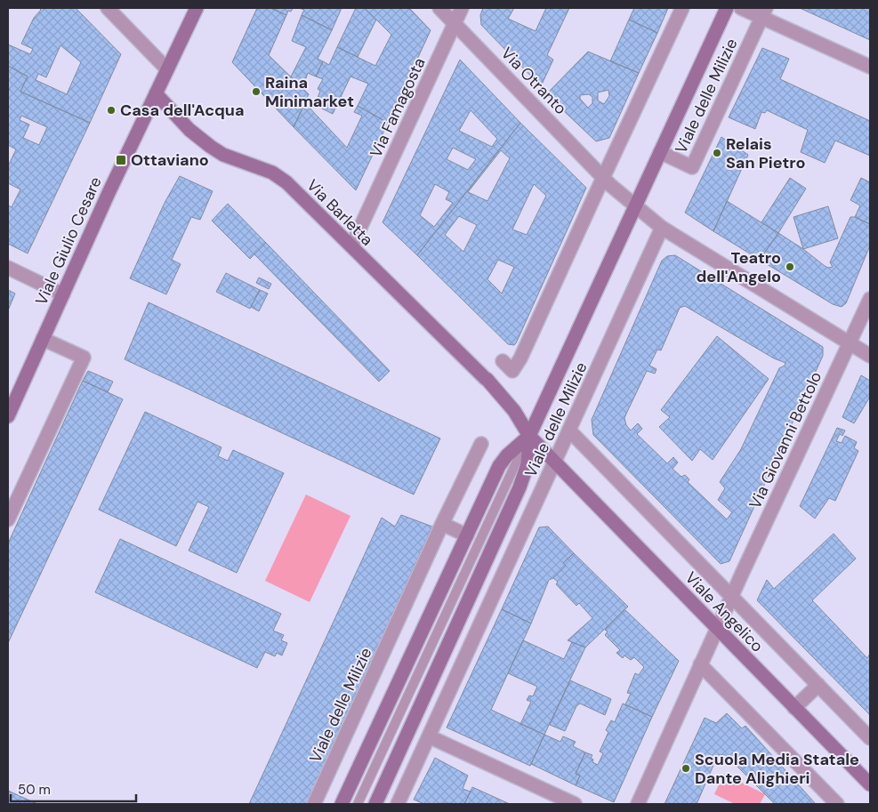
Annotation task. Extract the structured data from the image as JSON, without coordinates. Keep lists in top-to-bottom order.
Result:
{
  "streets": {
    "street": [
      "Via Otranto",
      "Viale delle Milizie",
      "Via Famagosta",
      "Via Barletta",
      "Viale Giulio Cesare",
      "Via Giovanni Bettolo",
      "Viale Angelico"
    ]
  },
  "crossings": [
    ["Via Otranto", "Via Famagosta"],
    ["Viale delle Milizie", "Via Barletta"],
    ["Viale delle Milizie", "Viale Angelico"],
    ["Via Famagosta", "Via Barletta"],
    ["Via Barletta", "Viale Giulio Cesare"],
    ["Via Barletta", "Viale Angelico"],
    ["Via Giovanni Bettolo", "Viale Angelico"]
  ],
  "places": {
    "other": [
      "Raina Minimarket",
      "Casa dell'Acqua",
      "Relais San Pietro",
      "Teatro dell'Angelo",
      "Scuola Media Statale Dante Alighieri"
    ],
    "transit": ["Ottaviano"]
  },
  "scale_bar": "50 m"
}
